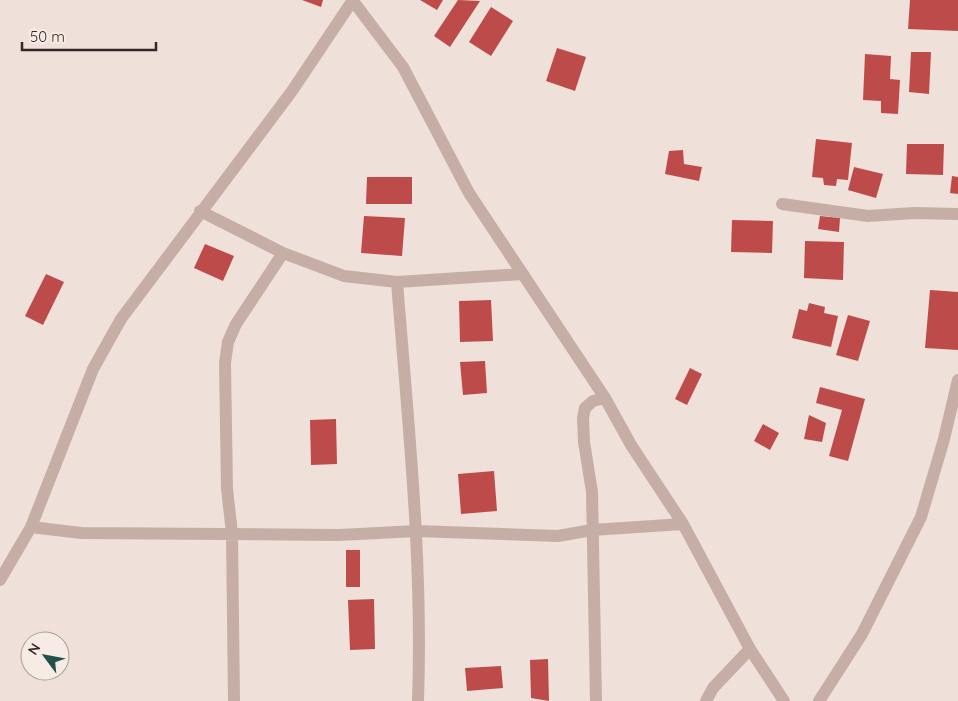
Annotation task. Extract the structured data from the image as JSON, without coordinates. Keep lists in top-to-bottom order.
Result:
{
  "scale_bar": "50 m",
  "north": "top left"
}
